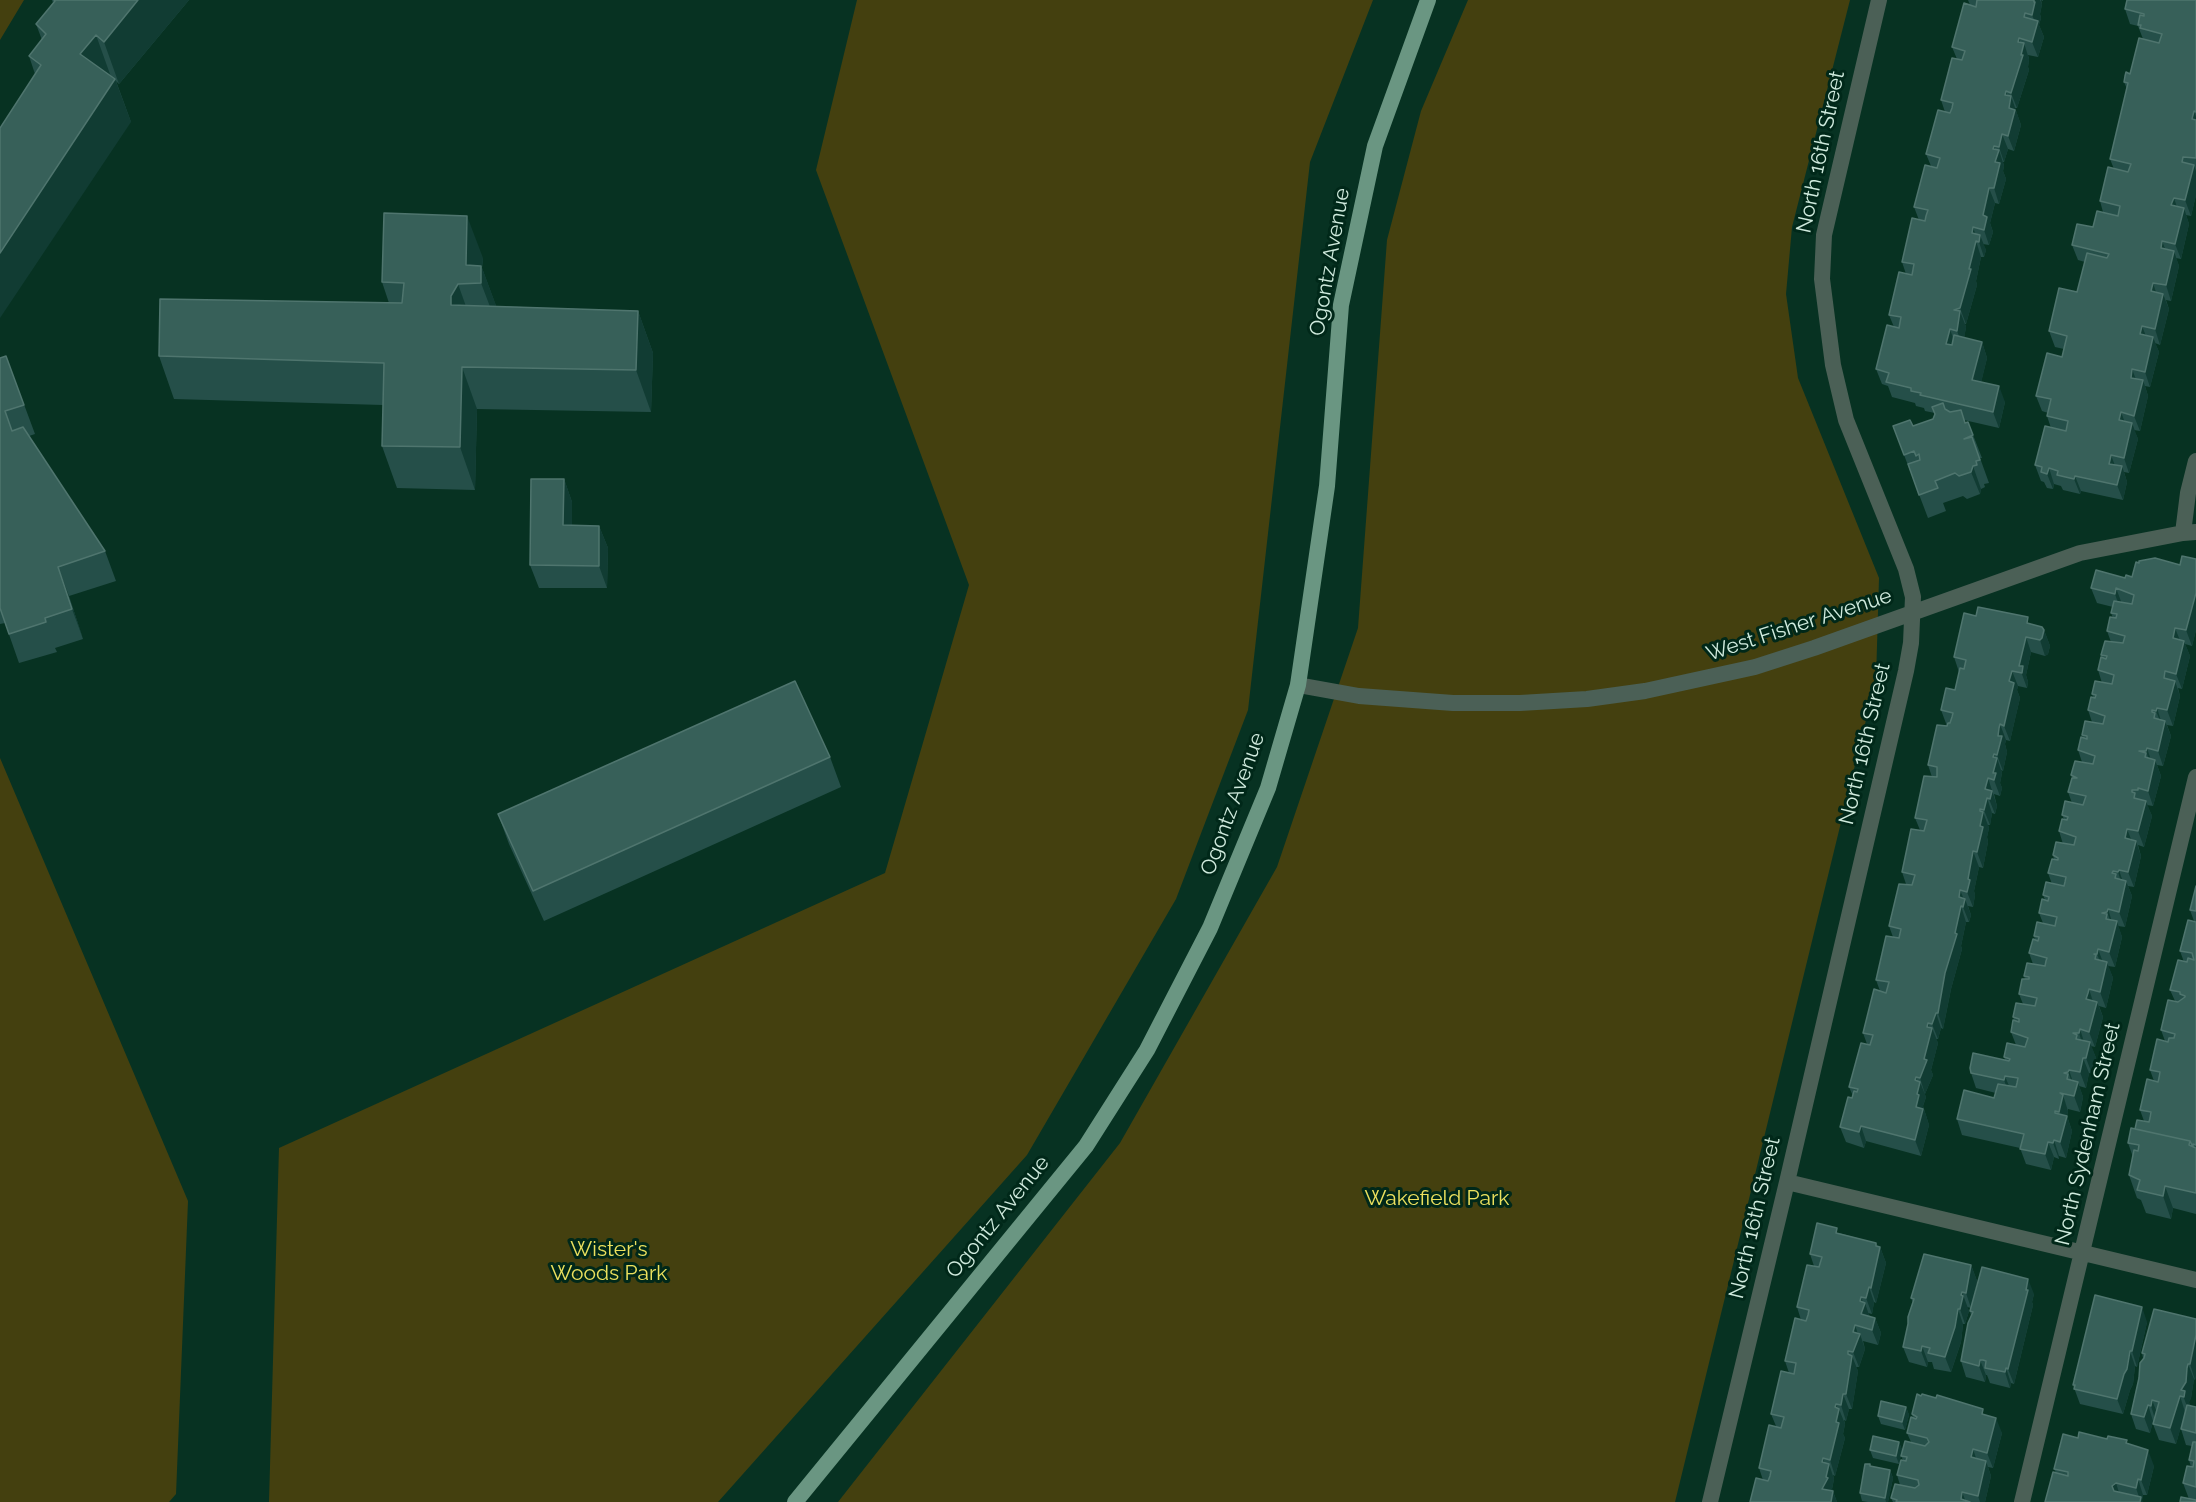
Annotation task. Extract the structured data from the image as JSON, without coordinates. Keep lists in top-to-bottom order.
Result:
{
  "streets": {
    "main road": ["Ogontz Avenue"],
    "street": ["North 16th Street", "West Fisher Avenue", "North Sydenham Street"]
  },
  "crossings": [
    ["North 16th Street", "West Fisher Avenue"],
    ["Ogontz Avenue", "West Fisher Avenue"]
  ],
  "parks": ["Wakefield Park", "Wister's Woods Park"]
}
